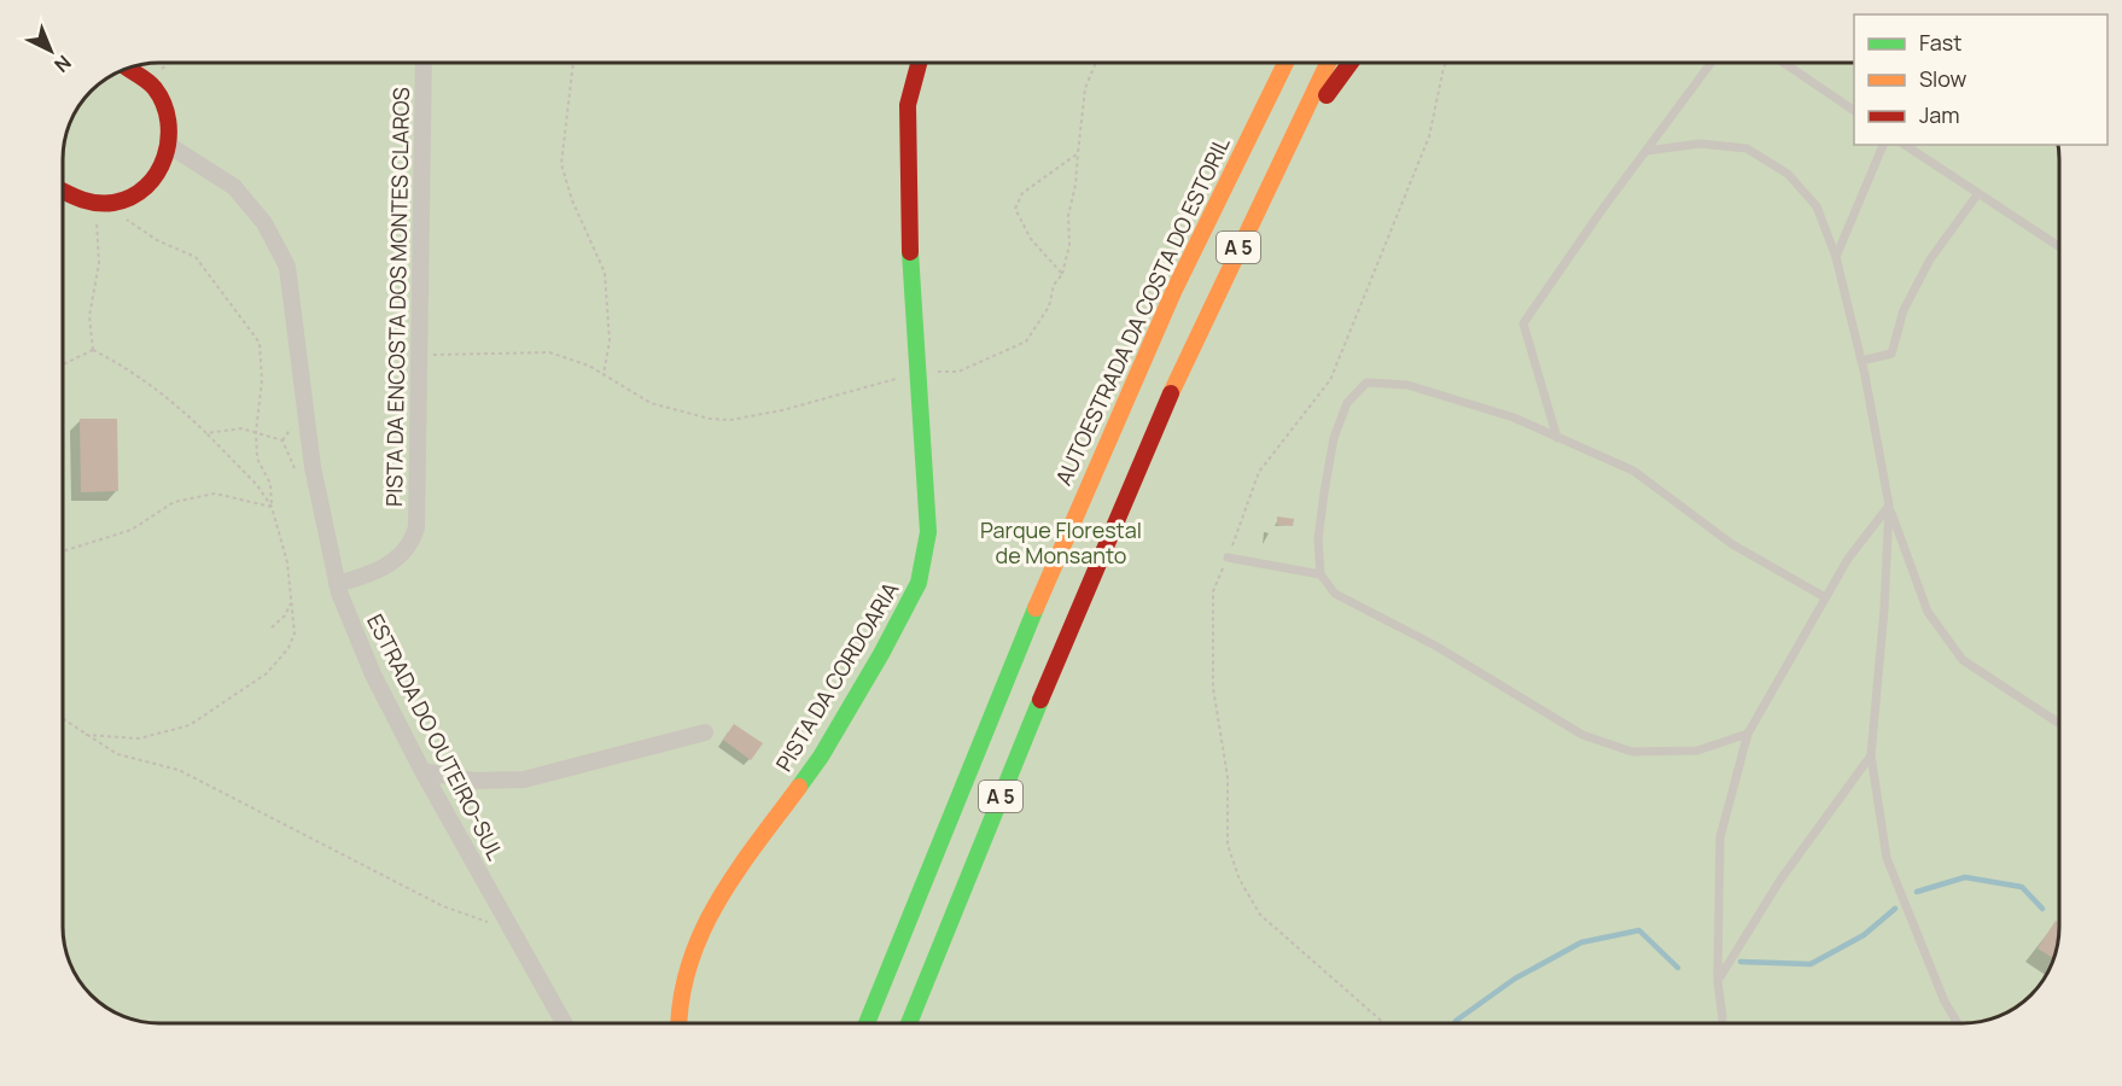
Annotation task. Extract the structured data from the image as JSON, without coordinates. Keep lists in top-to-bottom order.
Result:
{
  "streets": {
    "main road": ["A 5", "AUTOESTRADA DA COSTA DO ESTORIL", "PISTA DA CORDOARIA"],
    "street": ["PISTA DA ENCOSTA DOS MONTES CLAROS", "ESTRADA DO OUTEIRO-SUL"]
  },
  "crossings": [
    ["PISTA DA ENCOSTA DOS MONTES CLAROS", "ESTRADA DO OUTEIRO-SUL"]
  ],
  "parks": ["Parque Florestal de Monsanto"],
  "legend": ["Fast", "Slow", "Jam"],
  "north": "bottom right"
}
